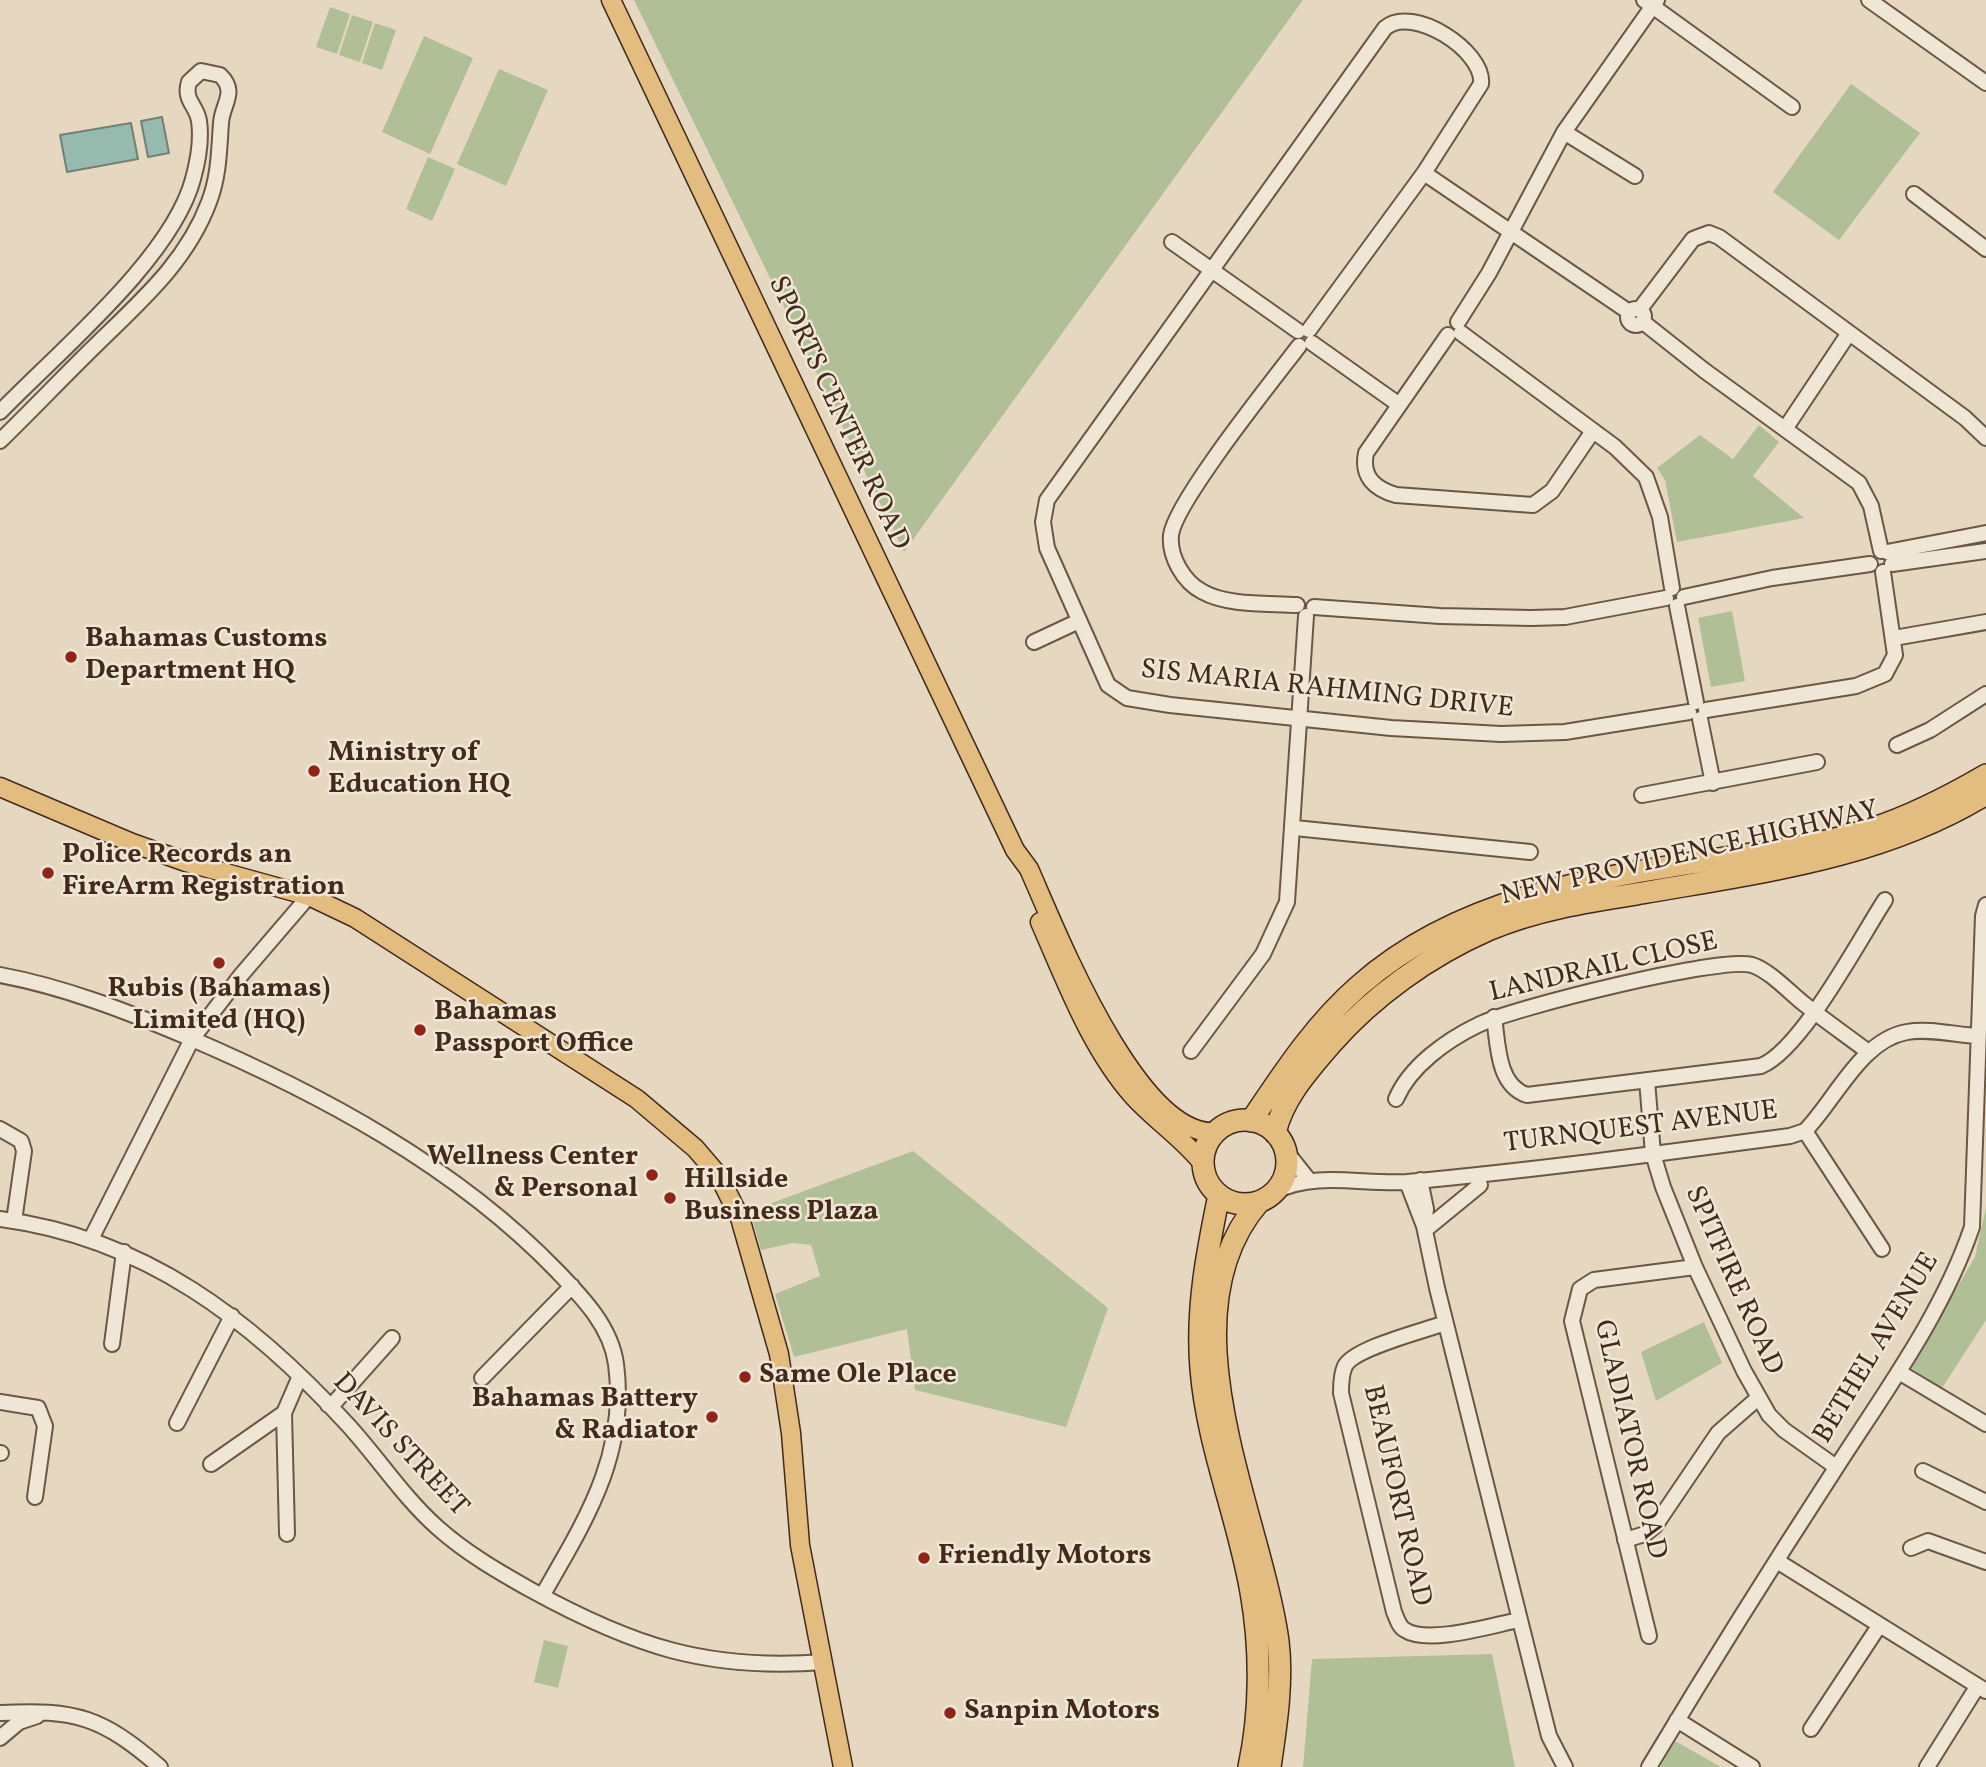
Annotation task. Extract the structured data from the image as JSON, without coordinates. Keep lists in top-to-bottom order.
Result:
{
  "streets": {
    "highway": ["NEW PROVIDENCE HIGHWAY"],
    "main road": ["SPORTS CENTER ROAD"],
    "street": [
      "SIS MARIA RAHMING DRIVE",
      "LANDRAIL CLOSE",
      "TURNQUEST AVENUE",
      "SPITFIRE ROAD",
      "BETHEL AVENUE",
      "GLADIATOR ROAD",
      "DAVIS STREET",
      "BEAUFORT ROAD"
    ]
  },
  "crossings": [
    ["SPORTS CENTER ROAD", "NEW PROVIDENCE HIGHWAY"],
    ["LANDRAIL CLOSE", "TURNQUEST AVENUE"],
    ["TURNQUEST AVENUE", "SPITFIRE ROAD"],
    ["TURNQUEST AVENUE", "BETHEL AVENUE"],
    ["SPITFIRE ROAD", "BETHEL AVENUE"],
    ["SPITFIRE ROAD", "GLADIATOR ROAD"]
  ],
  "places": [
    "Bahamas Customs Department HQ",
    "Ministry of Education HQ",
    "Police Records an FireArm Registration",
    "Rubis (Bahamas) Limited (HQ)",
    "Bahamas Passport Office",
    "Wellness Center & Personal",
    "Hillside Business Plaza",
    "Same Ole Place",
    "Bahamas Battery & Radiator",
    "Friendly Motors",
    "Sanpin Motors"
  ]
}
